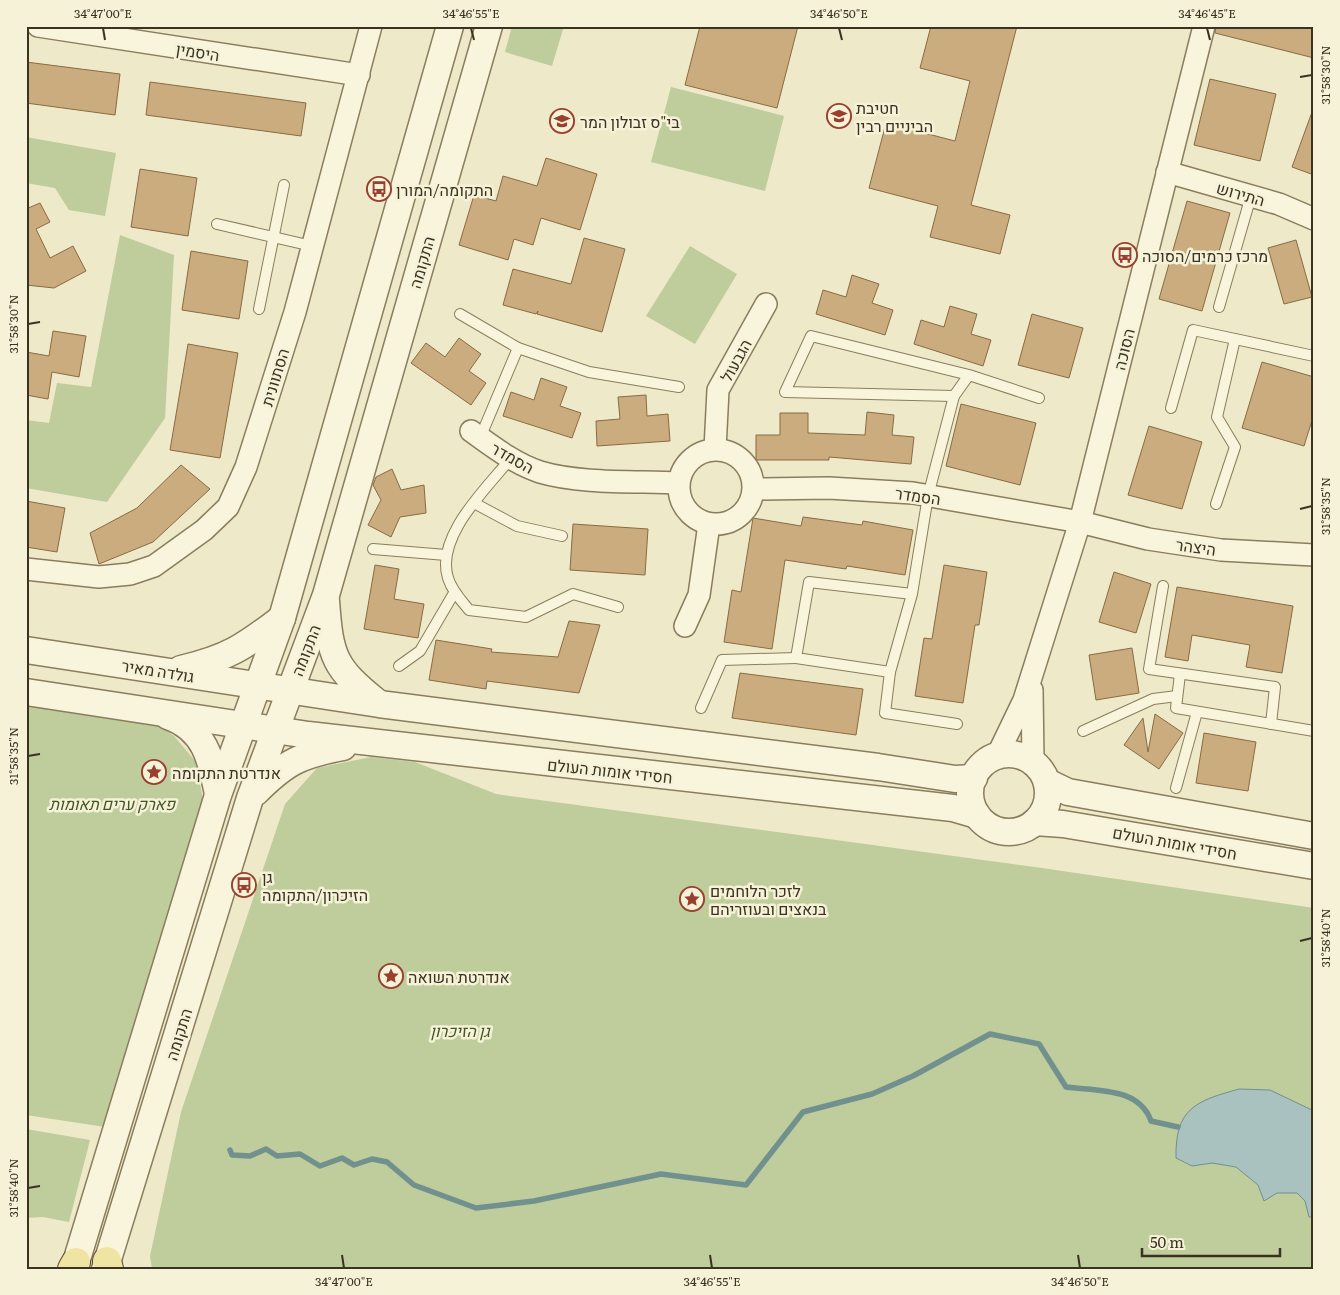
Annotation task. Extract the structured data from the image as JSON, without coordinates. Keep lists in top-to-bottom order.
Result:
{
  "streets": {
    "street": [
      "היסמין",
      "התירוש",
      "התקומה",
      "הסוכה",
      "הגבעול",
      "הסתוונית",
      "הסמדר",
      "היצהר",
      "גולדה מאיר",
      "חסידי אומות העולם"
    ]
  },
  "crossings": [
    ["היסמין", "הסתוונית"],
    ["התירוש", "הסוכה"],
    ["התקומה", "גולדה מאיר"],
    ["התקומה", "חסידי אומות העולם"],
    ["הסוכה", "הסמדר"],
    ["הסוכה", "היצהר"],
    ["הסוכה", "חסידי אומות העולם"],
    ["הגבעול", "הסמדר"],
    ["הסמדר", "היצהר"]
  ],
  "parks": ["פארק ערים תאומות", "גן הזיכרון"],
  "places": {
    "school or university": ["חטיבת הביניים רבין", "בי\"ס זבולון המר"],
    "bus stop": ["התקומה/המורן", "מרכז כרמים/הסוכה", "גן הזיכרון/התקומה"],
    "place": ["אנדרטת התקומה", "לזכר הלוחמים בנאצים ובעוזריהם", "אנדרטת השואה"]
  },
  "scale_bar": "50 m",
  "coordinates": [
    "34°47'00\"E",
    "34°46'55\"E",
    "34°46'50\"E",
    "34°46'45\"E",
    "31°58'30\"N",
    "31°58'35\"N",
    "31°58'40\"N"
  ]
}
